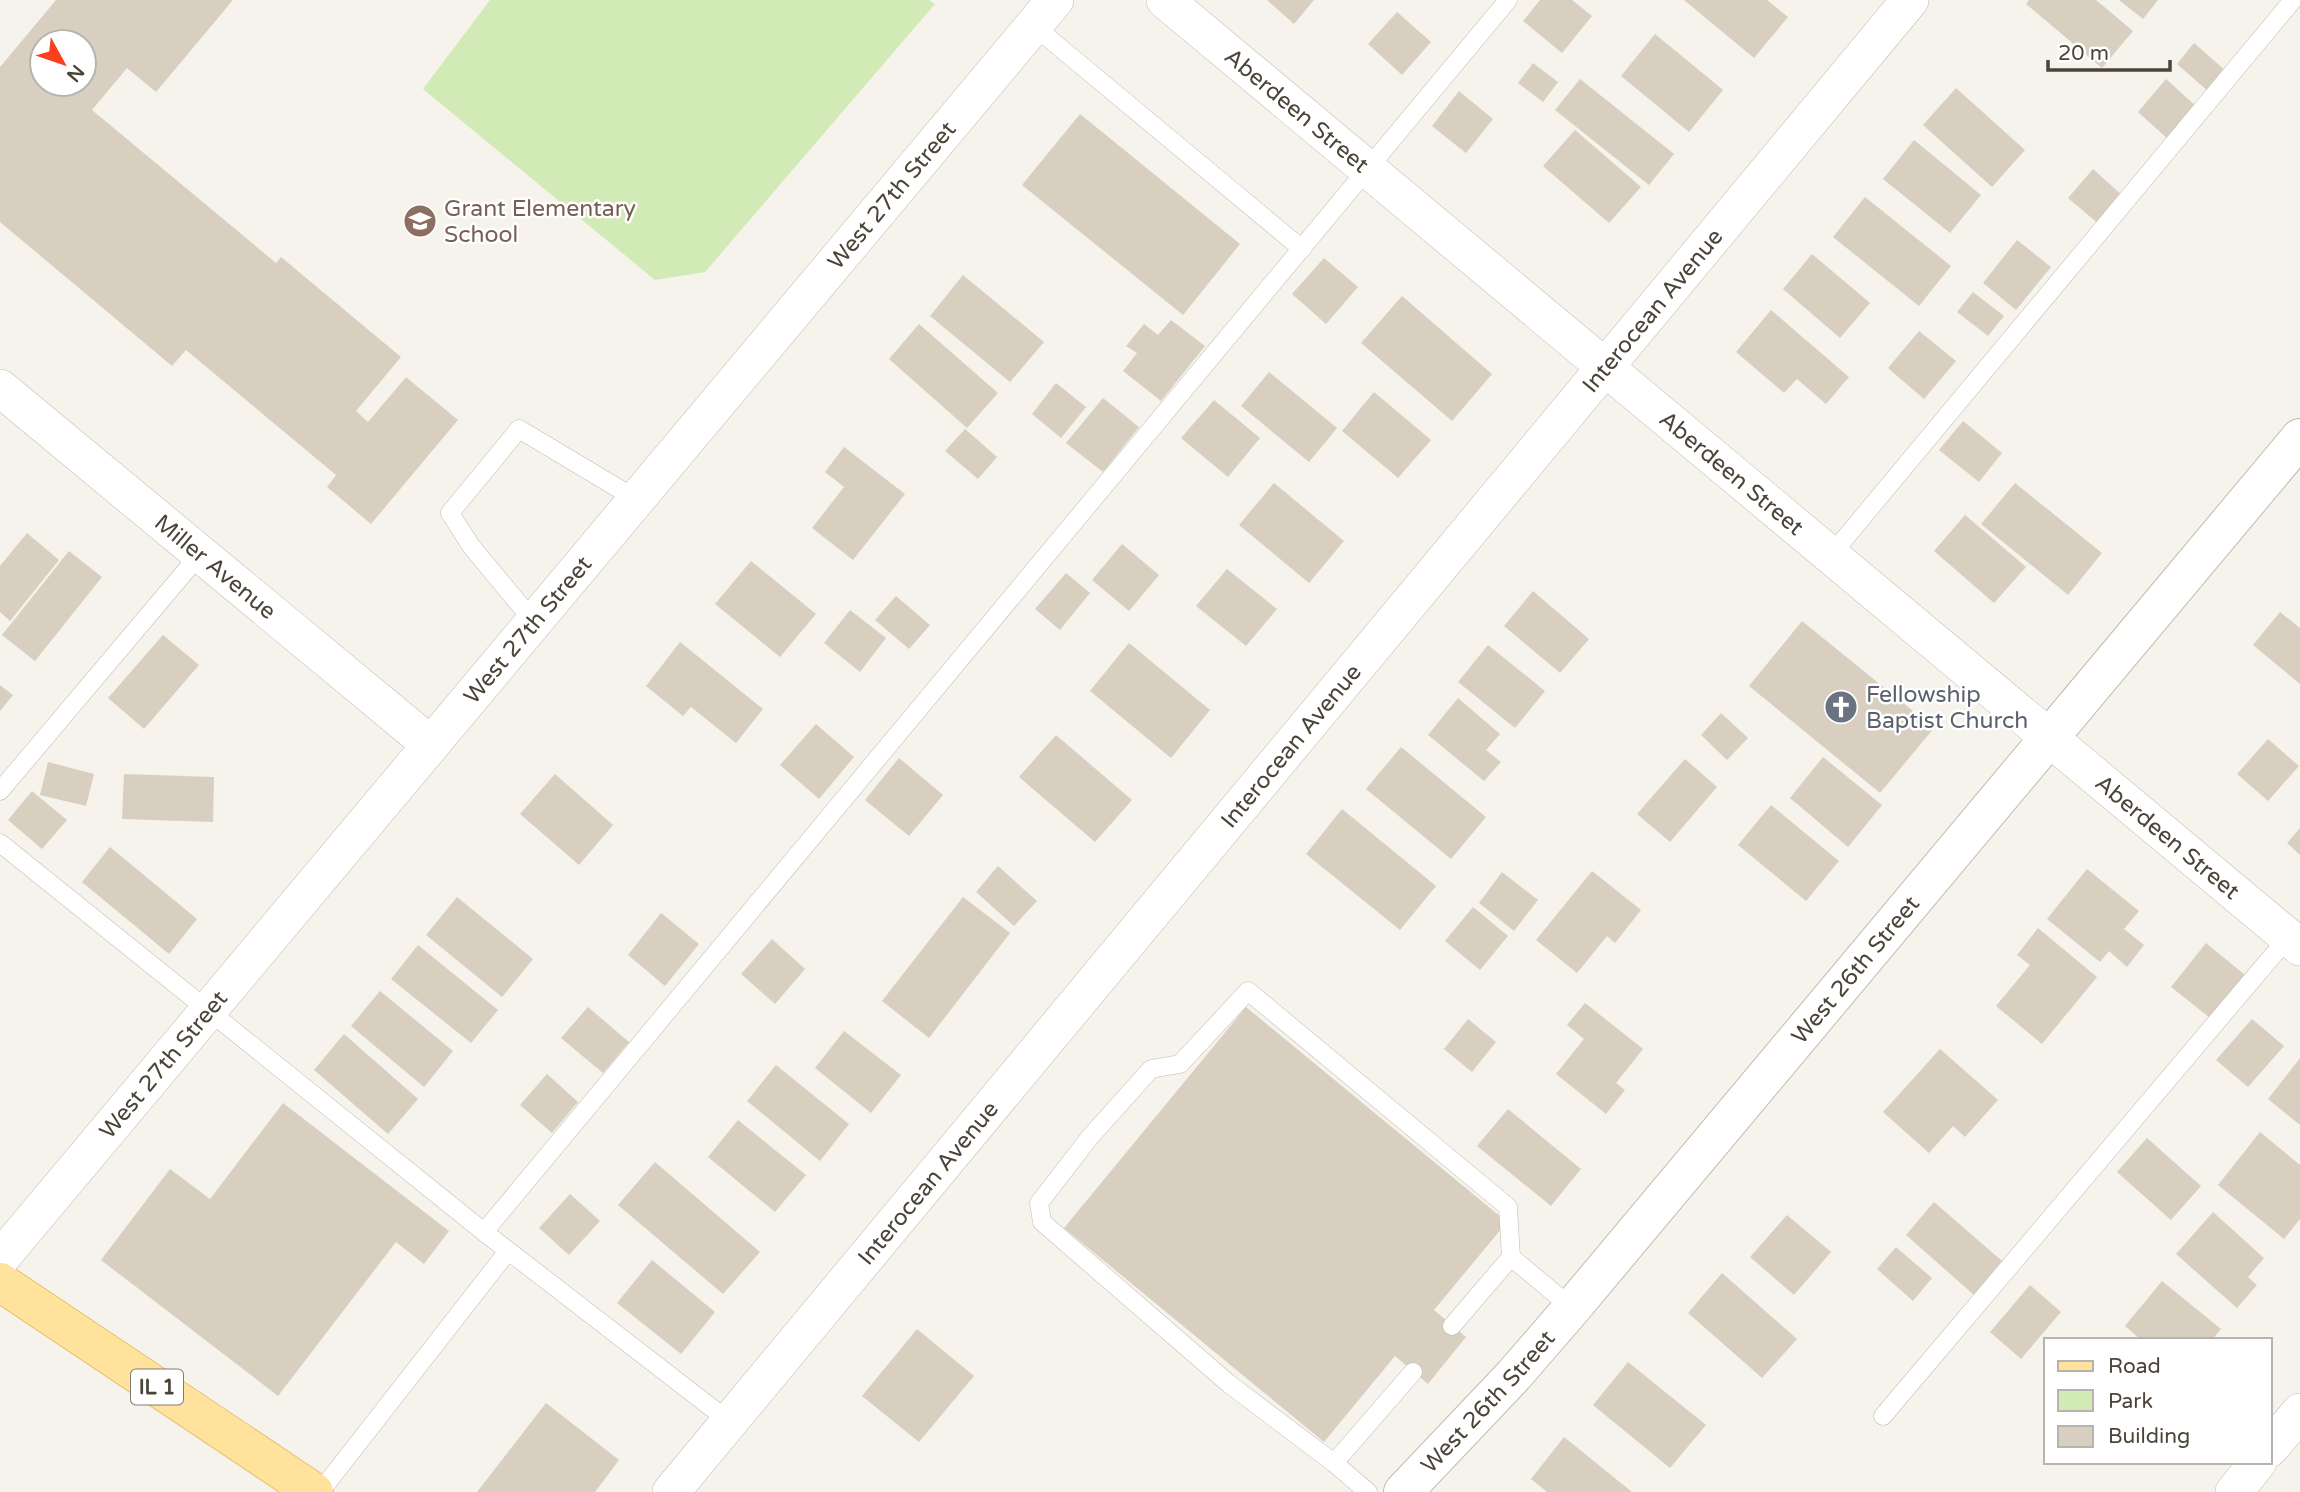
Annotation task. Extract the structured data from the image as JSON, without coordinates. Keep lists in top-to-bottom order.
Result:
{
  "streets": {
    "main road": ["IL 1"],
    "street": [
      "Aberdeen Street",
      "West 27th Street",
      "Interocean Avenue",
      "Miller Avenue",
      "West 26th Street"
    ]
  },
  "crossings": [
    ["Aberdeen Street", "Interocean Avenue"],
    ["Aberdeen Street", "West 26th Street"],
    ["West 27th Street", "Miller Avenue"]
  ],
  "places": {
    "school or university": ["Grant Elementary School"],
    "church": ["Fellowship Baptist Church"]
  },
  "legend": ["Road", "Park", "Building"],
  "scale_bar": "20 m",
  "north": "bottom right"
}
